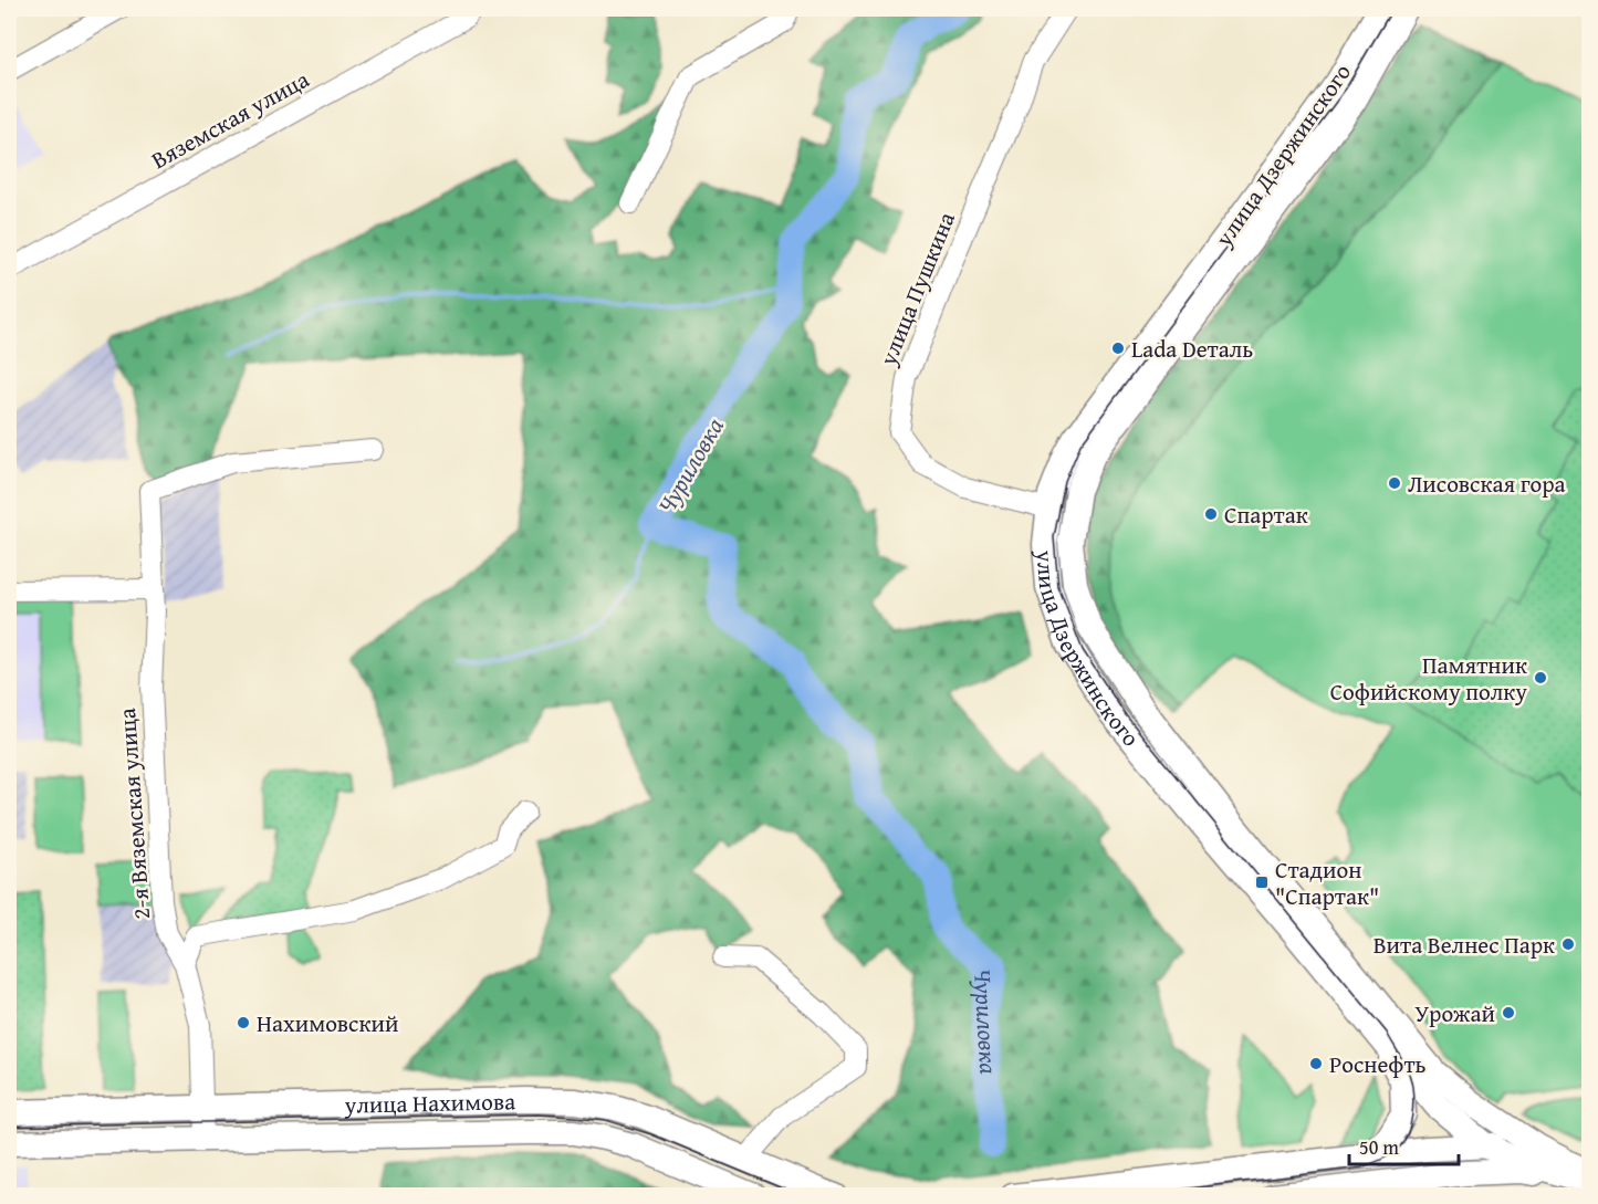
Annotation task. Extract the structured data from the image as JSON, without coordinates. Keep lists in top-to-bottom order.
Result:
{
  "streets": {
    "main road": ["улица Дзержинского", "улица Нахимова"],
    "street": ["Вяземская улица", "улица Пушкина", "2-я Вяземская улица"]
  },
  "crossings": [
    ["улица Дзержинского", "улица Пушкина"],
    ["2-я Вяземская улица", "улица Нахимова"]
  ],
  "water": ["Чуриловка"],
  "places": {
    "other": [
      "Lada Dеталь",
      "Лисовская гора",
      "Спартак",
      "Памятник Софийскому полку",
      "Вита Велнес Парк",
      "Урожай",
      "Нахимовский",
      "Роснефть"
    ],
    "transit": ["Стадион \"Спартак\""]
  },
  "scale_bar": "50 m"
}
